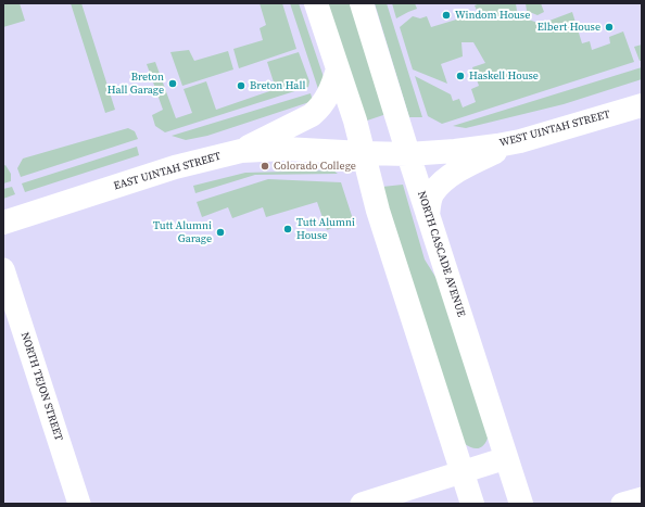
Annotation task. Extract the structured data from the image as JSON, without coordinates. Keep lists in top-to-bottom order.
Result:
{
  "streets": {
    "main road": ["WEST UINTAH STREET", "EAST UINTAH STREET", "NORTH CASCADE AVENUE"],
    "street": ["NORTH TEJON STREET"]
  },
  "crossings": [
    ["WEST UINTAH STREET", "EAST UINTAH STREET"],
    ["WEST UINTAH STREET", "NORTH CASCADE AVENUE"]
  ],
  "places": [
    "Windom House",
    "Elbert House",
    "Haskell House",
    "Breton Hall Garage",
    "Breton Hall",
    "Colorado College",
    "Tutt Alumni House",
    "Tutt Alumni Garage"
  ]
}
